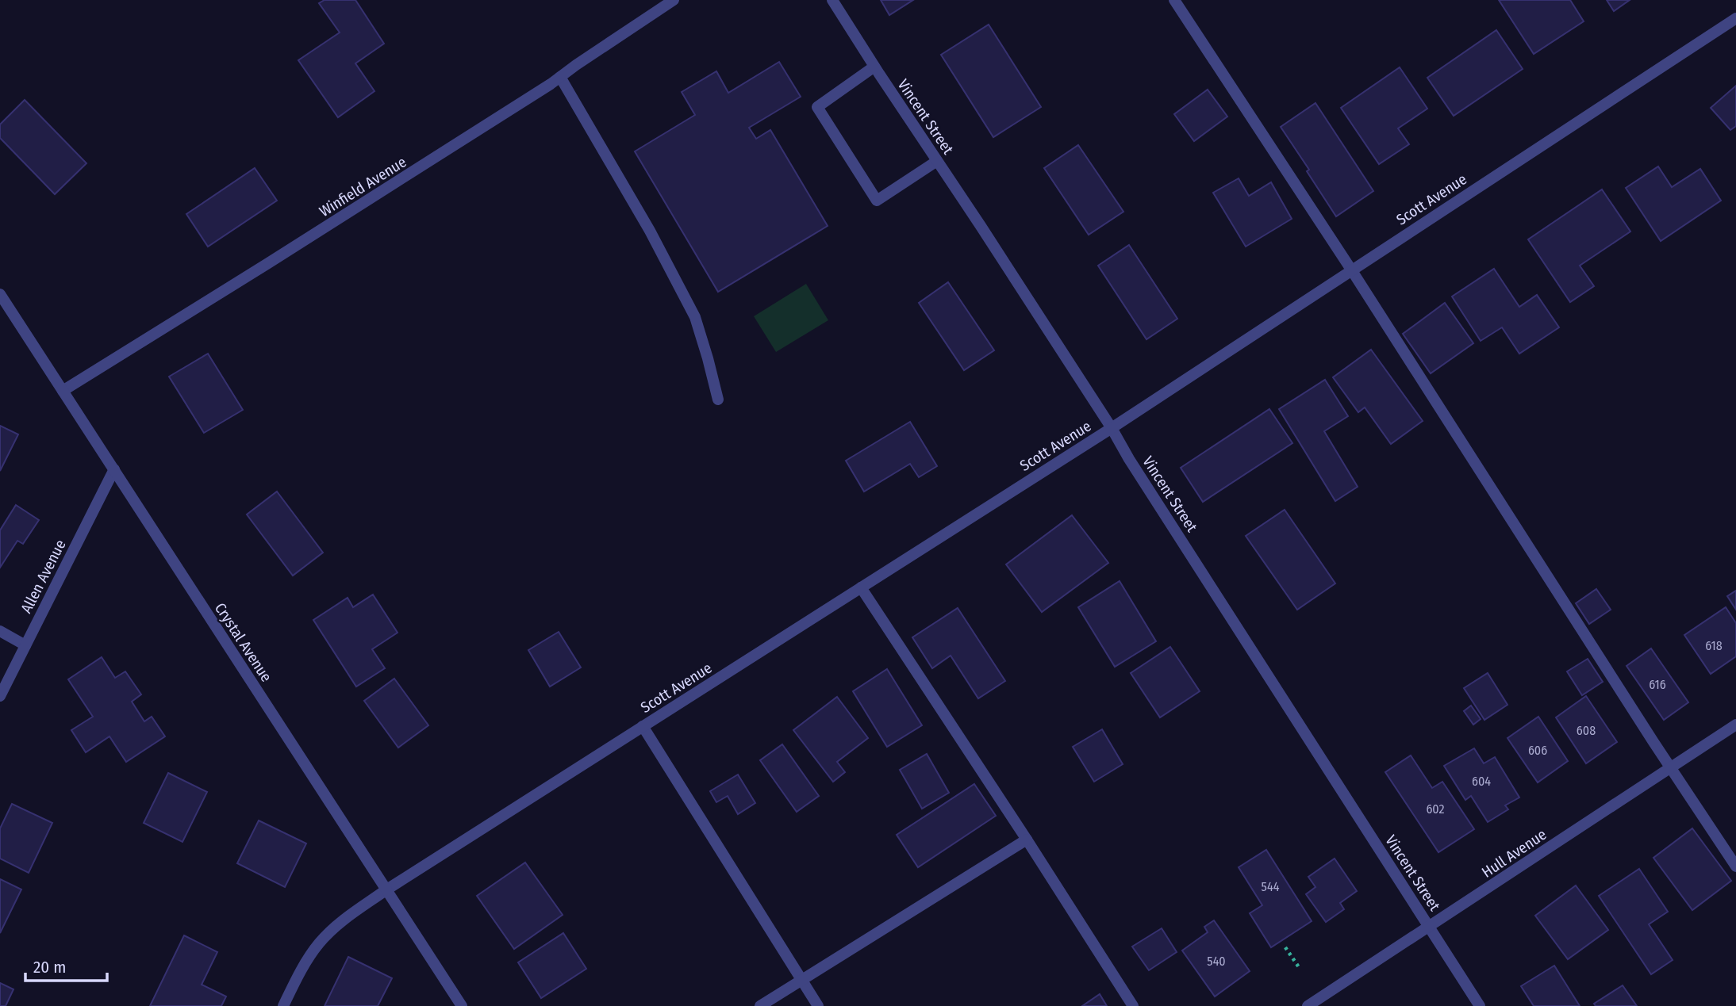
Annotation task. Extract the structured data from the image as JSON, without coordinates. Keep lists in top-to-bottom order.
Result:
{
  "streets": {
    "street": [
      "Vincent Street",
      "Winfield Avenue",
      "Scott Avenue",
      "Allen Avenue",
      "Crystal Avenue",
      "Hull Avenue"
    ]
  },
  "crossings": [
    ["Vincent Street", "Scott Avenue"],
    ["Vincent Street", "Hull Avenue"],
    ["Winfield Avenue", "Crystal Avenue"],
    ["Scott Avenue", "Crystal Avenue"],
    ["Allen Avenue", "Crystal Avenue"]
  ],
  "house_numbers": [
    "618",
    "616",
    "608",
    "606",
    "604",
    "602",
    "544",
    "540"
  ],
  "scale_bar": "20 m"
}
